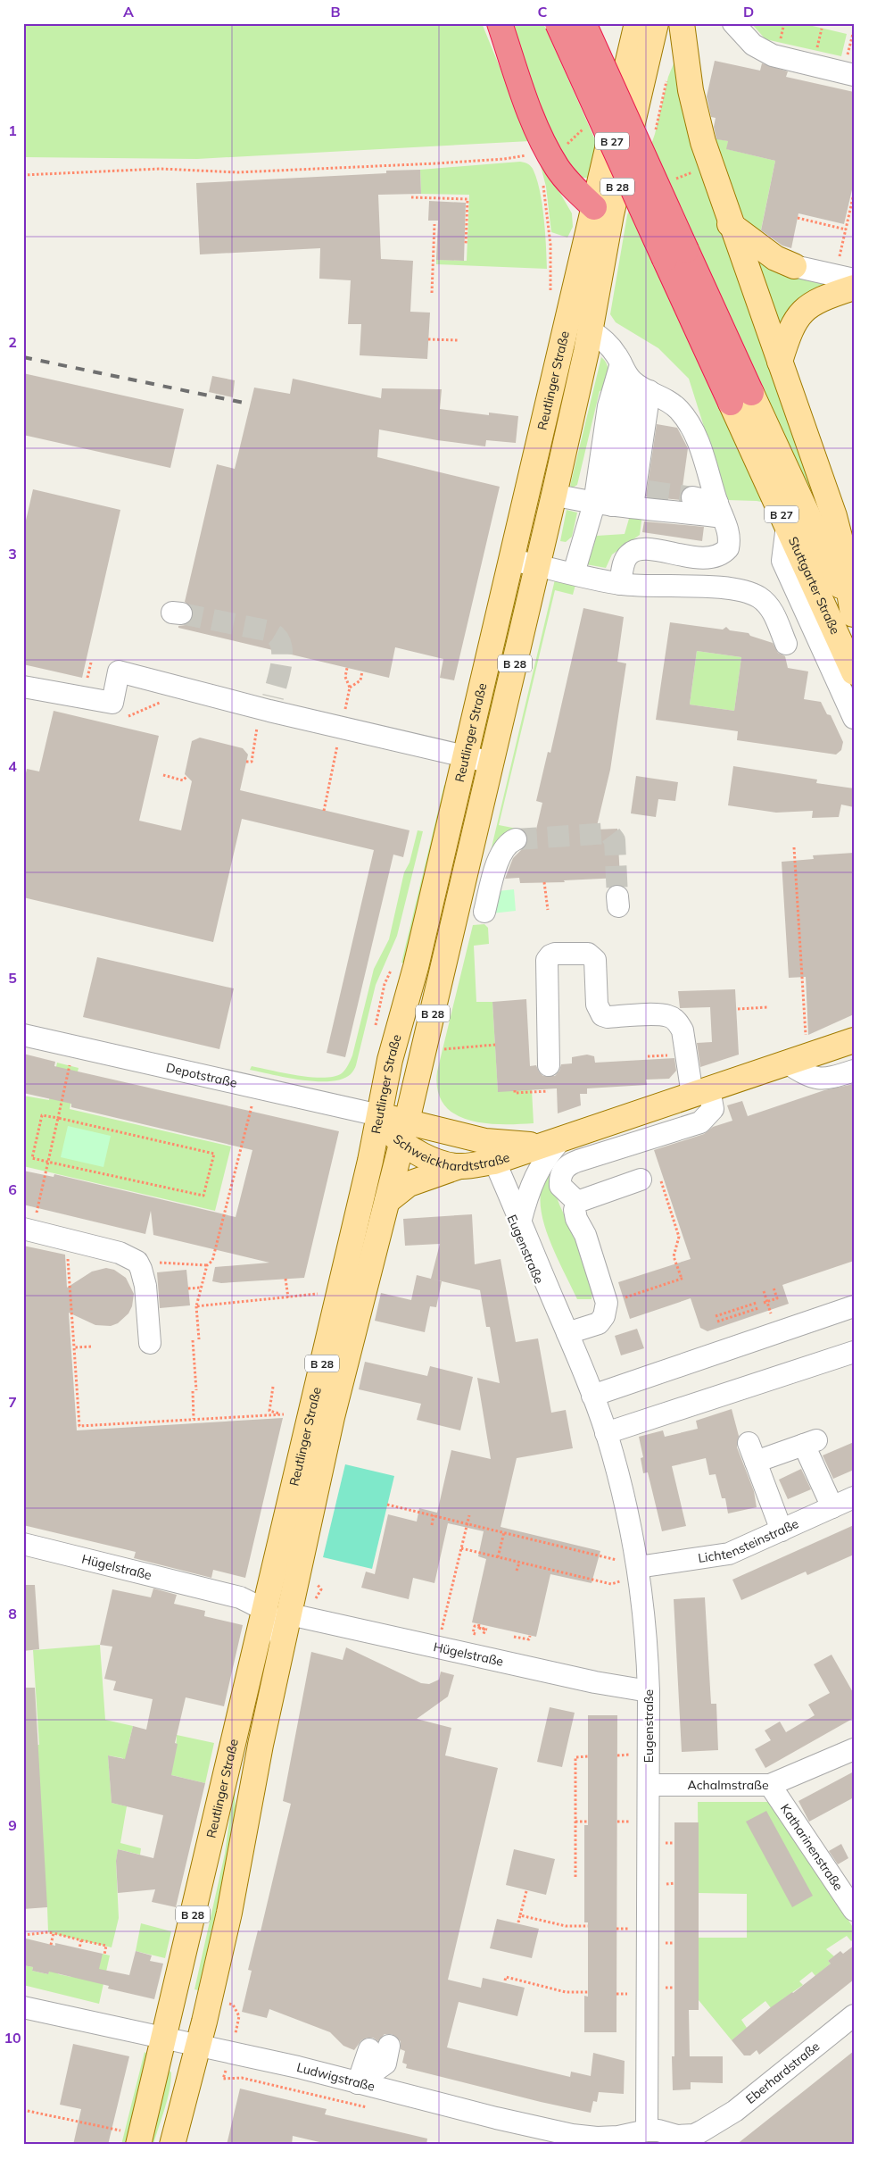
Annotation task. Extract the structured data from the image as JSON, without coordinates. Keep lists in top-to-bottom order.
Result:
{
  "streets": {
    "highway": ["B 27"],
    "main road": [
      "B 28",
      "Reutlinger Straße",
      "Stuttgarter Straße",
      "Schweickhardtstraße"
    ],
    "street": [
      "Depotstraße",
      "Eugenstraße",
      "Lichtensteinstraße",
      "Hügelstraße",
      "Achalmstraße",
      "Katharinenstraße",
      "Eberhardstraße",
      "Ludwigstraße"
    ]
  },
  "crossings": [
    ["B 27", "Stuttgarter Straße"],
    ["Reutlinger Straße", "Depotstraße"],
    ["Reutlinger Straße", "Schweickhardtstraße"],
    ["Reutlinger Straße", "Hügelstraße"],
    ["Reutlinger Straße", "Ludwigstraße"],
    ["Depotstraße", "Schweickhardtstraße"],
    ["Schweickhardtstraße", "Eugenstraße"],
    ["Eugenstraße", "Lichtensteinstraße"],
    ["Eugenstraße", "Hügelstraße"],
    ["Eugenstraße", "Achalmstraße"],
    ["Eugenstraße", "Eberhardstraße"],
    ["Eugenstraße", "Ludwigstraße"],
    ["Achalmstraße", "Katharinenstraße"],
    ["Eberhardstraße", "Ludwigstraße"]
  ],
  "grid": {
    "columns": [
      "A",
      "B",
      "C",
      "D"
    ],
    "rows": [
      "1",
      "2",
      "3",
      "4",
      "5",
      "6",
      "7",
      "8",
      "9",
      "10"
    ]
  }
}
